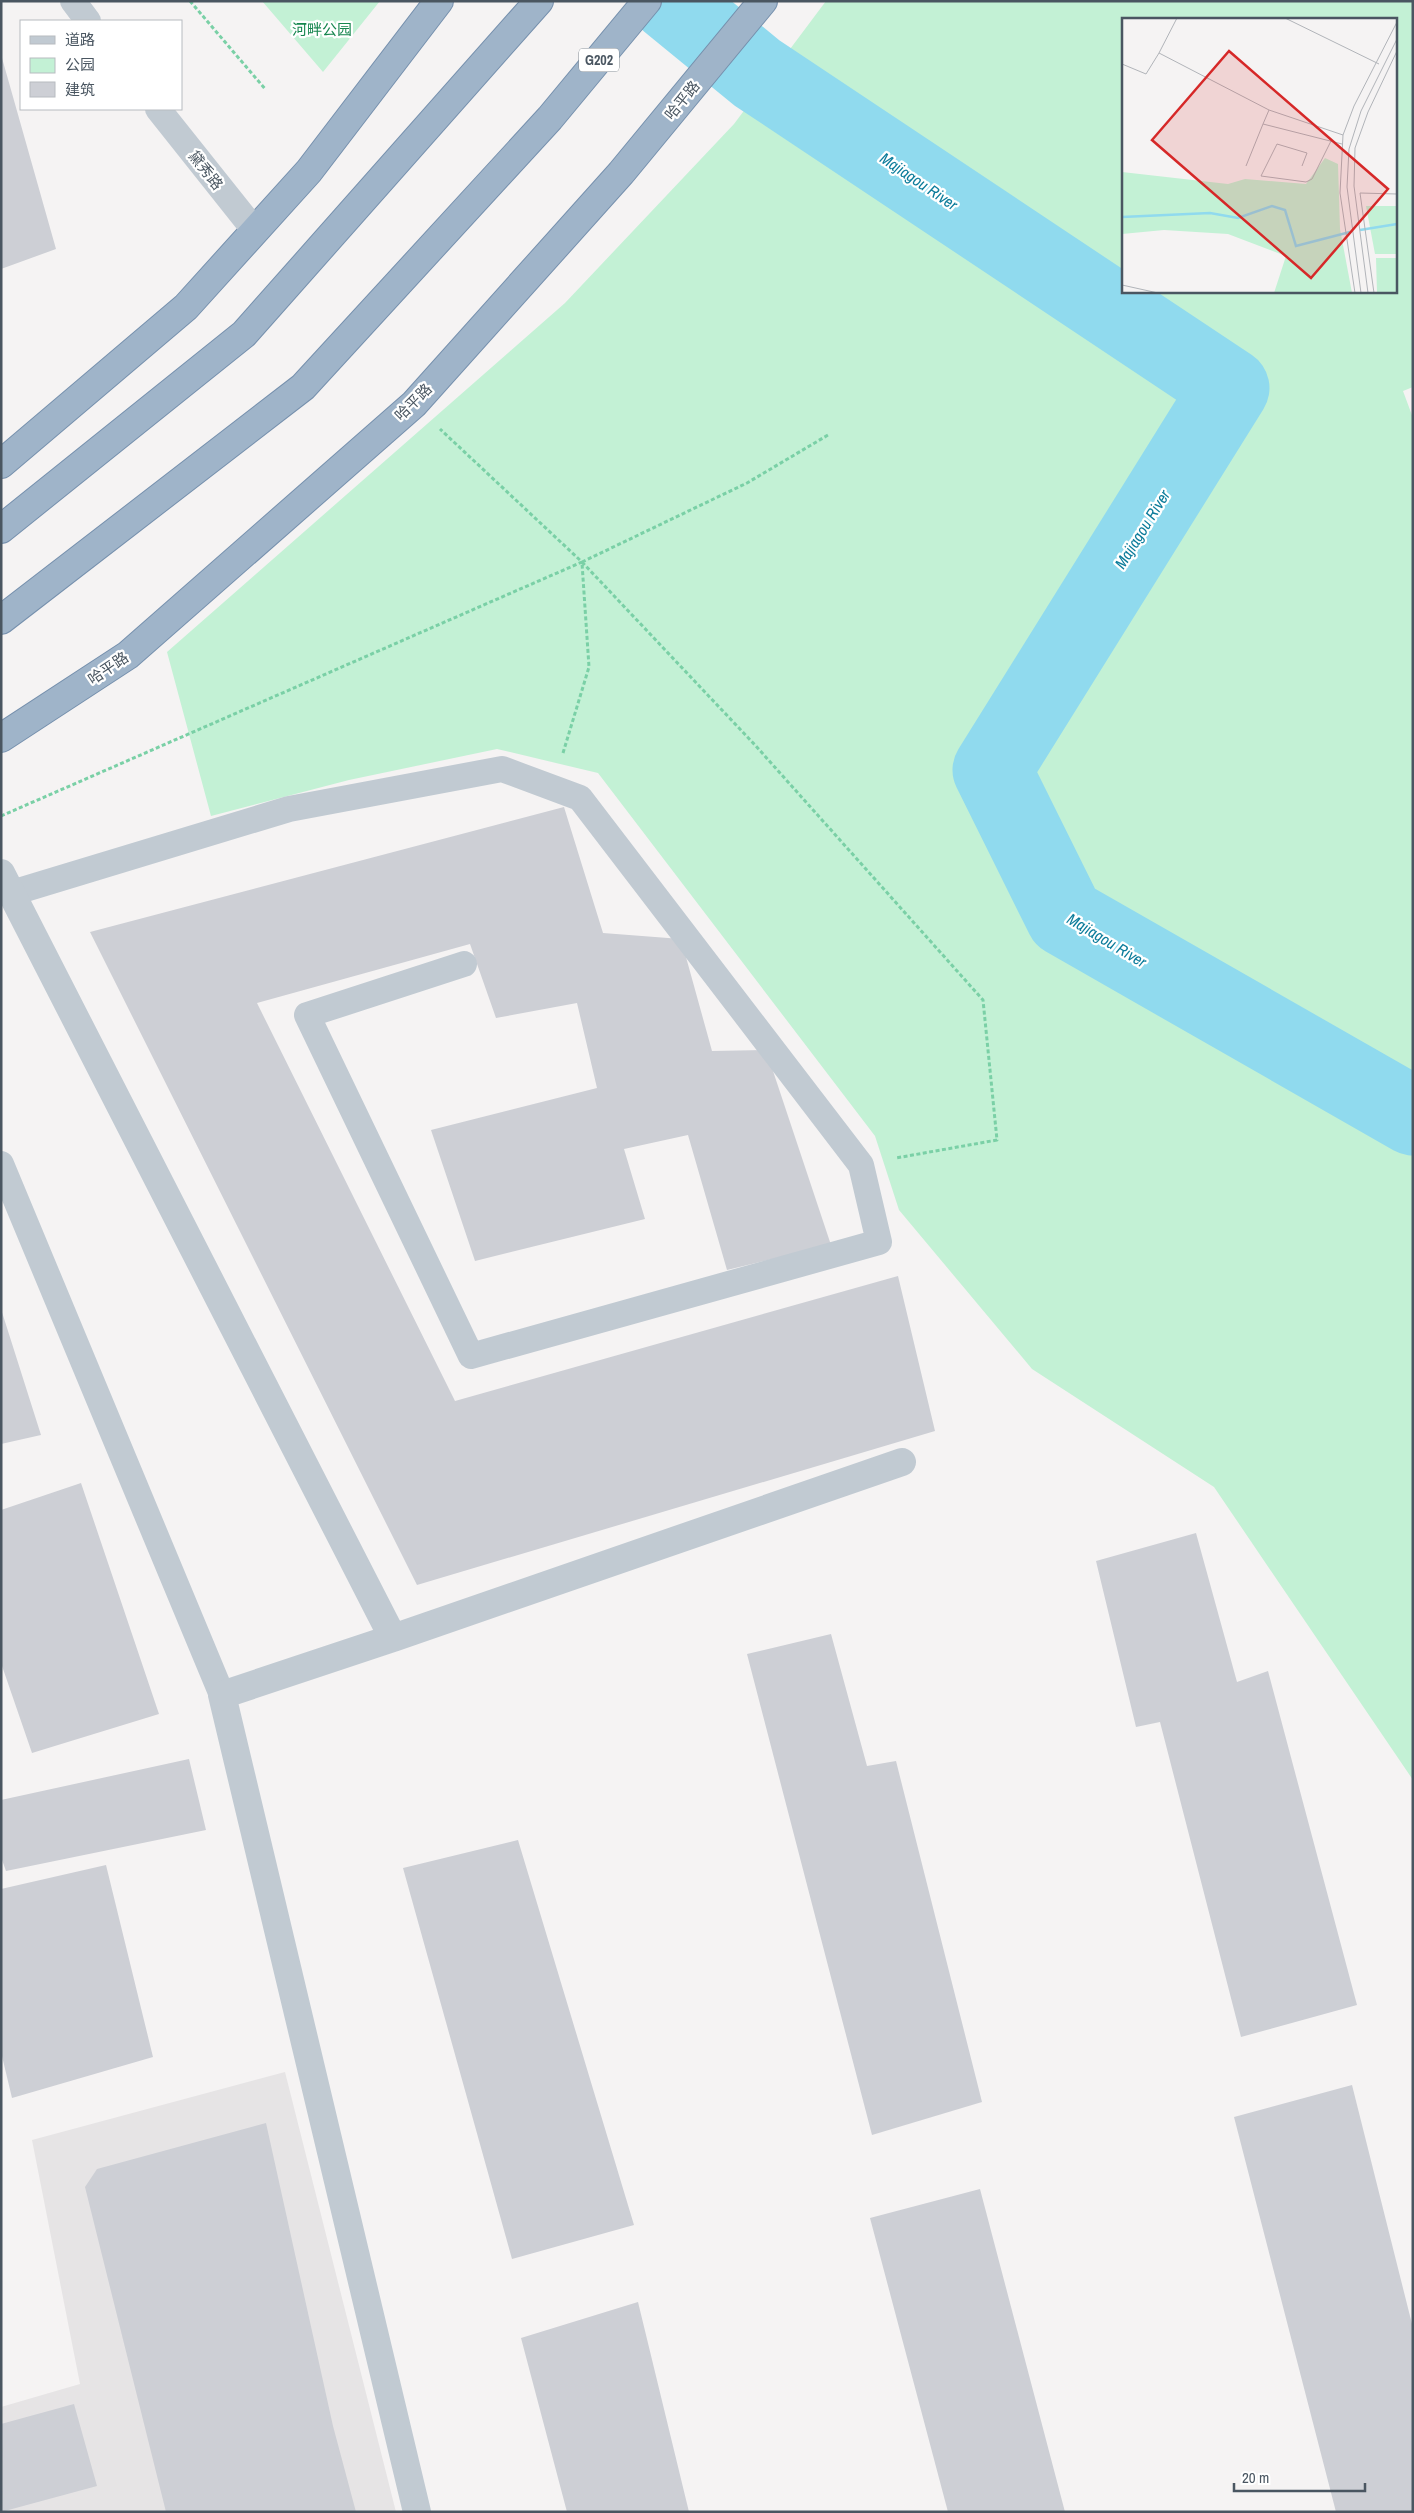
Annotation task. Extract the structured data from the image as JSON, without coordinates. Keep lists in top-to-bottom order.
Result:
{
  "streets": {
    "highway": ["G202", "哈平路"],
    "lane": ["黛秀路"]
  },
  "water": ["Majiagou River"],
  "parks": ["河畔公园"],
  "legend": ["道路", "公园", "建筑"],
  "scale_bar": "20 m"
}
